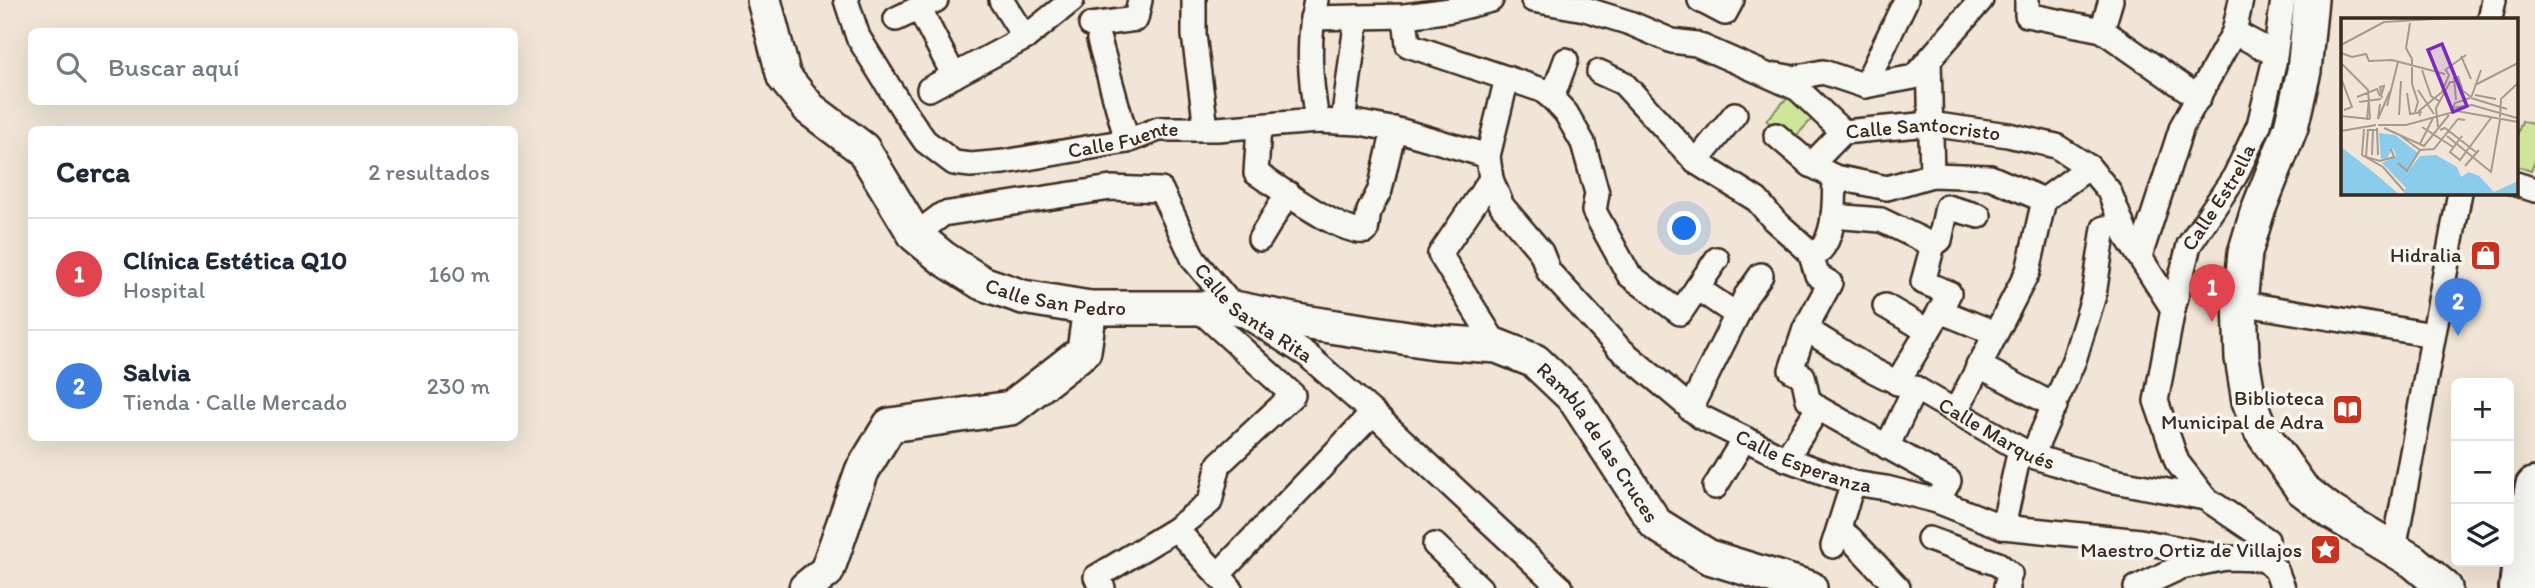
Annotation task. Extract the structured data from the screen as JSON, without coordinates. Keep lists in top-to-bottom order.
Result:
{
  "streets": {
    "street": [
      "Calle Santocristo",
      "Calle Fuente",
      "Calle Estrella",
      "Calle San Pedro",
      "Calle Santa Rita",
      "Calle Marqués",
      "Rambla de las Cruces",
      "Calle Esperanza"
    ]
  },
  "crossings": [
    ["Calle Santocristo", "Calle Estrella"],
    ["Calle Fuente", "Calle Esperanza"],
    ["Calle Estrella", "Calle Marqués"],
    ["Calle San Pedro", "Calle Santa Rita"],
    ["Calle San Pedro", "Rambla de las Cruces"]
  ],
  "places": {
    "shop": ["Hidralia"],
    "library": ["Biblioteca Municipal de Adra"],
    "place": ["Maestro Ortiz de Villajos"]
  },
  "page": {
    "search": "Buscar aquí",
    "heading": ["Cerca", "2 resultados"],
    "list": [
      {
        "mark": "1",
        "name": "Clínica Estética Q10",
        "note": "Hospital",
        "value": "160 m"
      },
      {
        "mark": "2",
        "name": "Salvia",
        "note": "Tienda · Calle Mercado",
        "value": "230 m"
      }
    ],
    "pins": ["1", "2"],
    "map_buttons": ["+", "−"]
  }
}
